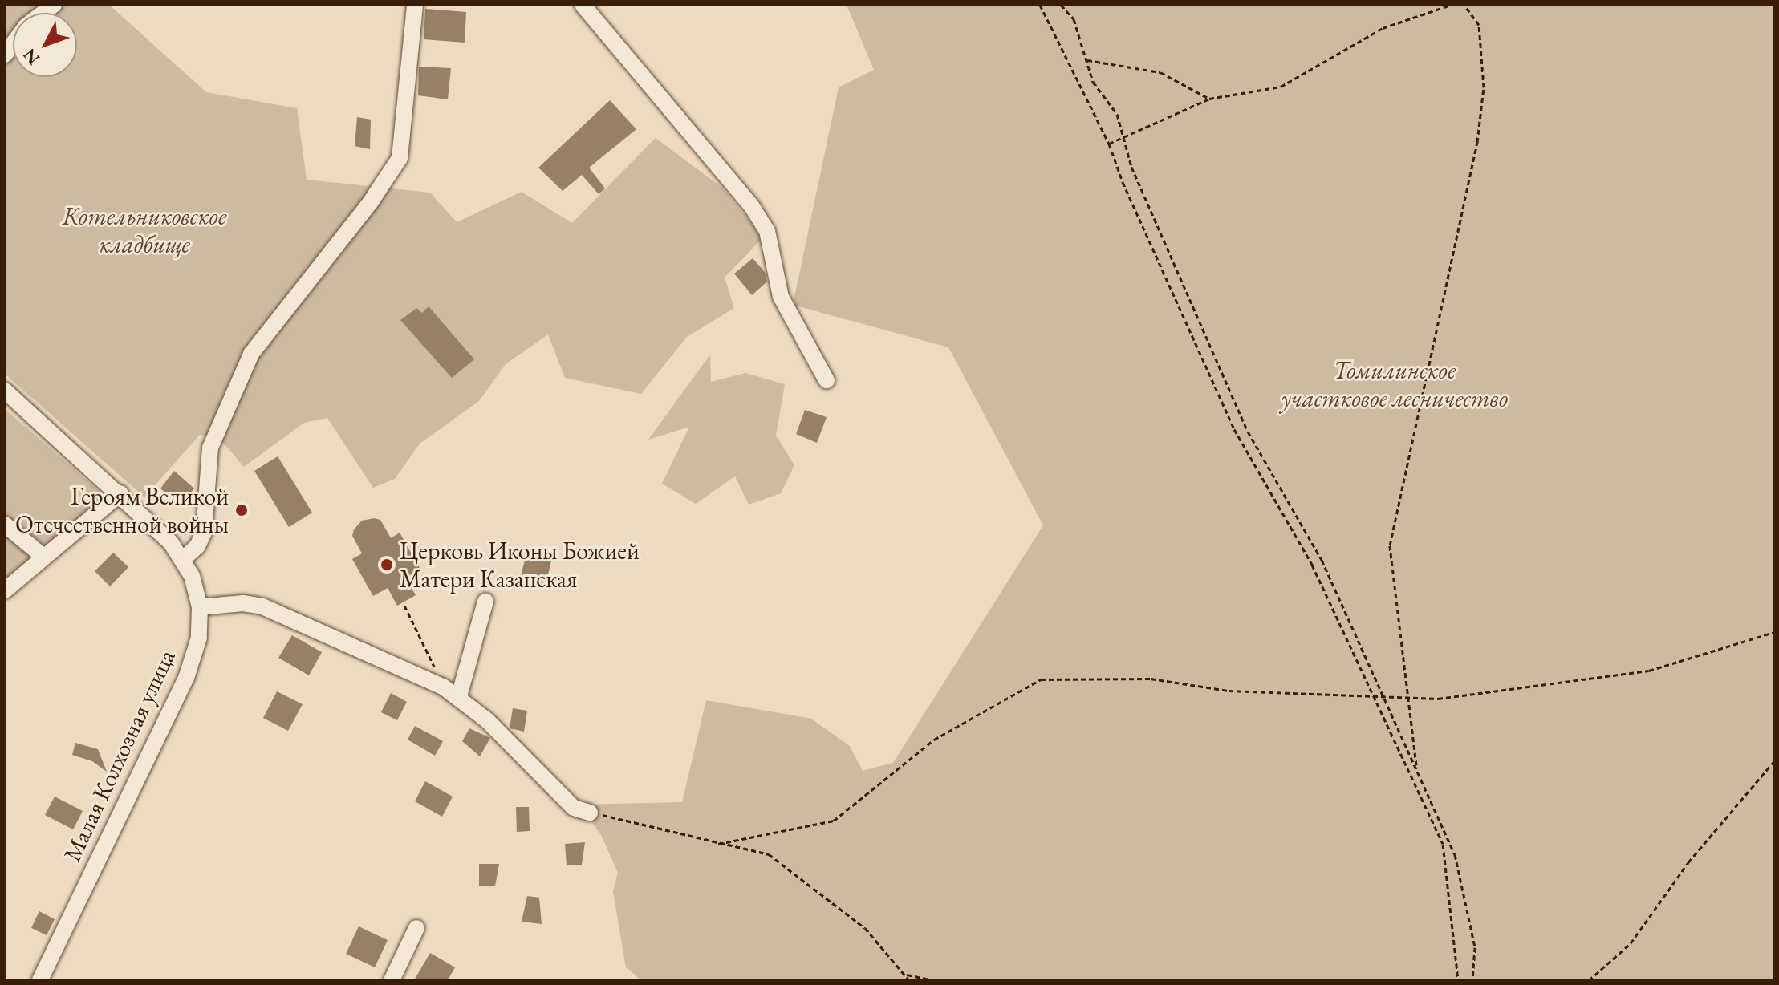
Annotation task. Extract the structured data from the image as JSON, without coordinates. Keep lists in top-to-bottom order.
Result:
{
  "streets": {
    "street": ["Малая Колхозная улица"]
  },
  "parks": ["Котельниковское кладбище", "Томилинское участковое лесничество"],
  "places": ["Героям Великой Отечественной войны", "Церковь Иконы Божией Матери Казанская"],
  "north": "bottom left"
}
